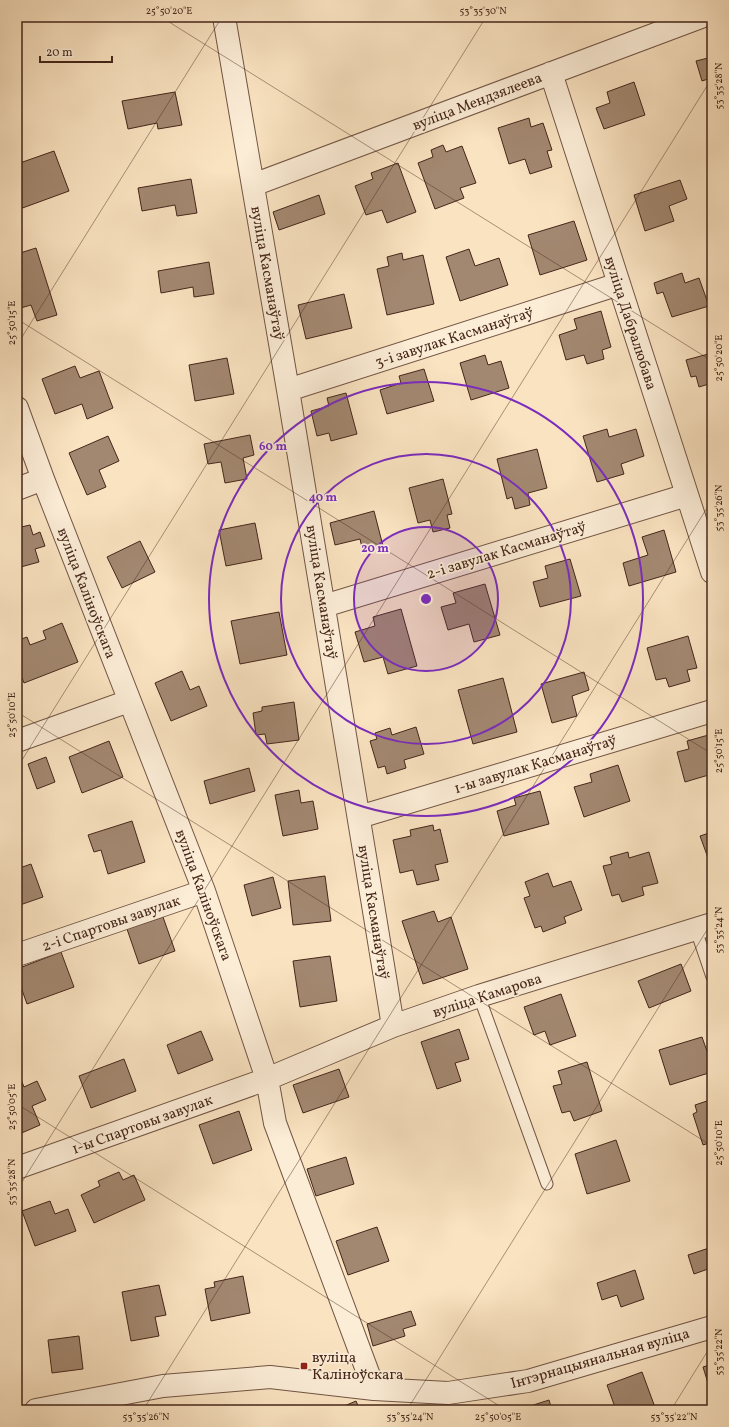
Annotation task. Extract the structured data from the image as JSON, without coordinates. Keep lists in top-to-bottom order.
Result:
{
  "streets": {
    "street": [
      "вуліца Мендзялеева",
      "вуліца Касманаўтаў",
      "вуліца Дабралюбава",
      "3-і завулак Касманаўтаў",
      "2-і завулак Касманаўтаў",
      "вуліца Каліноўскага",
      "1-ы завулак Касманаўтаў",
      "2-і Спартовы завулак",
      "вуліца Камарова",
      "1-ы Спартовы завулак",
      "Інтэрнацыянальная вуліца"
    ]
  },
  "crossings": [
    ["вуліца Мендзялеева", "вуліца Касманаўтаў"],
    ["вуліца Мендзялеева", "вуліца Дабралюбава"],
    ["вуліца Касманаўтаў", "3-і завулак Касманаўтаў"],
    ["вуліца Касманаўтаў", "2-і завулак Касманаўтаў"],
    ["вуліца Касманаўтаў", "1-ы завулак Касманаўтаў"],
    ["вуліца Касманаўтаў", "вуліца Камарова"],
    ["вуліца Дабралюбава", "3-і завулак Касманаўтаў"],
    ["вуліца Дабралюбава", "2-і завулак Касманаўтаў"],
    ["вуліца Каліноўскага", "2-і Спартовы завулак"],
    ["вуліца Каліноўскага", "вуліца Камарова"],
    ["вуліца Каліноўскага", "1-ы Спартовы завулак"],
    ["вуліца Каліноўскага", "Інтэрнацыянальная вуліца"],
    ["вуліца Камарова", "1-ы Спартовы завулак"]
  ],
  "places": {
    "transit": ["вуліца Каліноўскага"]
  },
  "scale_bar": "20 m",
  "coordinates": [
    "25°50'20\"E",
    "53°35'30\"N",
    "53°35'28\"N",
    "25°50'15\"E",
    "53°35'26\"N",
    "25°50'10\"E",
    "53°35'24\"N",
    "25°50'05\"E",
    "53°35'22\"N"
  ],
  "rings": ["60 m", "40 m", "20 m"]
}
